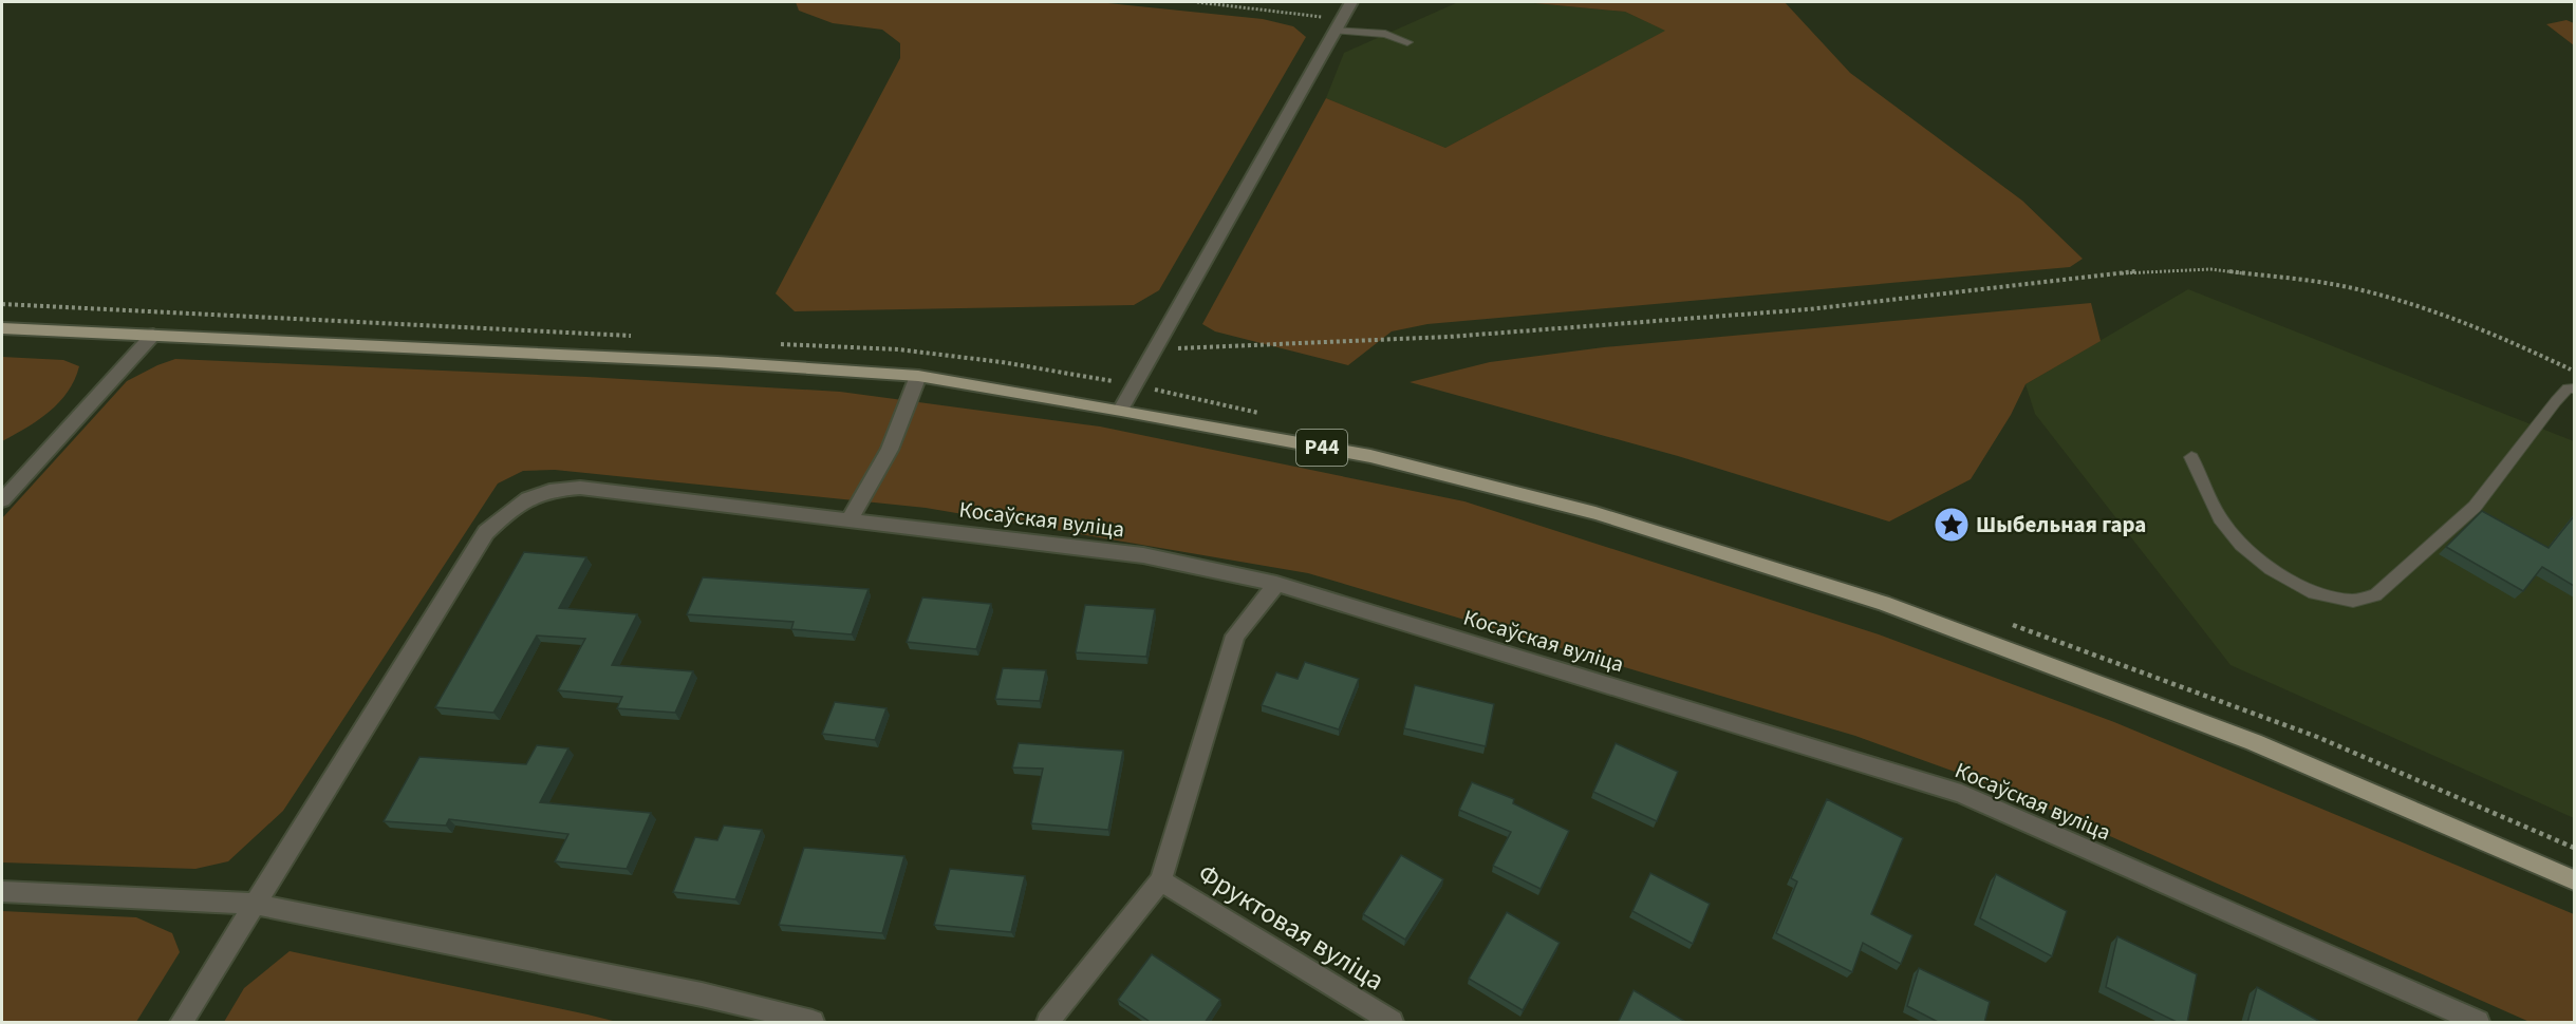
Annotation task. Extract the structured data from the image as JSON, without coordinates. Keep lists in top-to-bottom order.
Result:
{
  "streets": {
    "main road": ["Р44"],
    "street": ["Косаўская вуліца", "Фруктовая вуліца"]
  },
  "places": {
    "place": ["Шыбельная гара"]
  }
}
